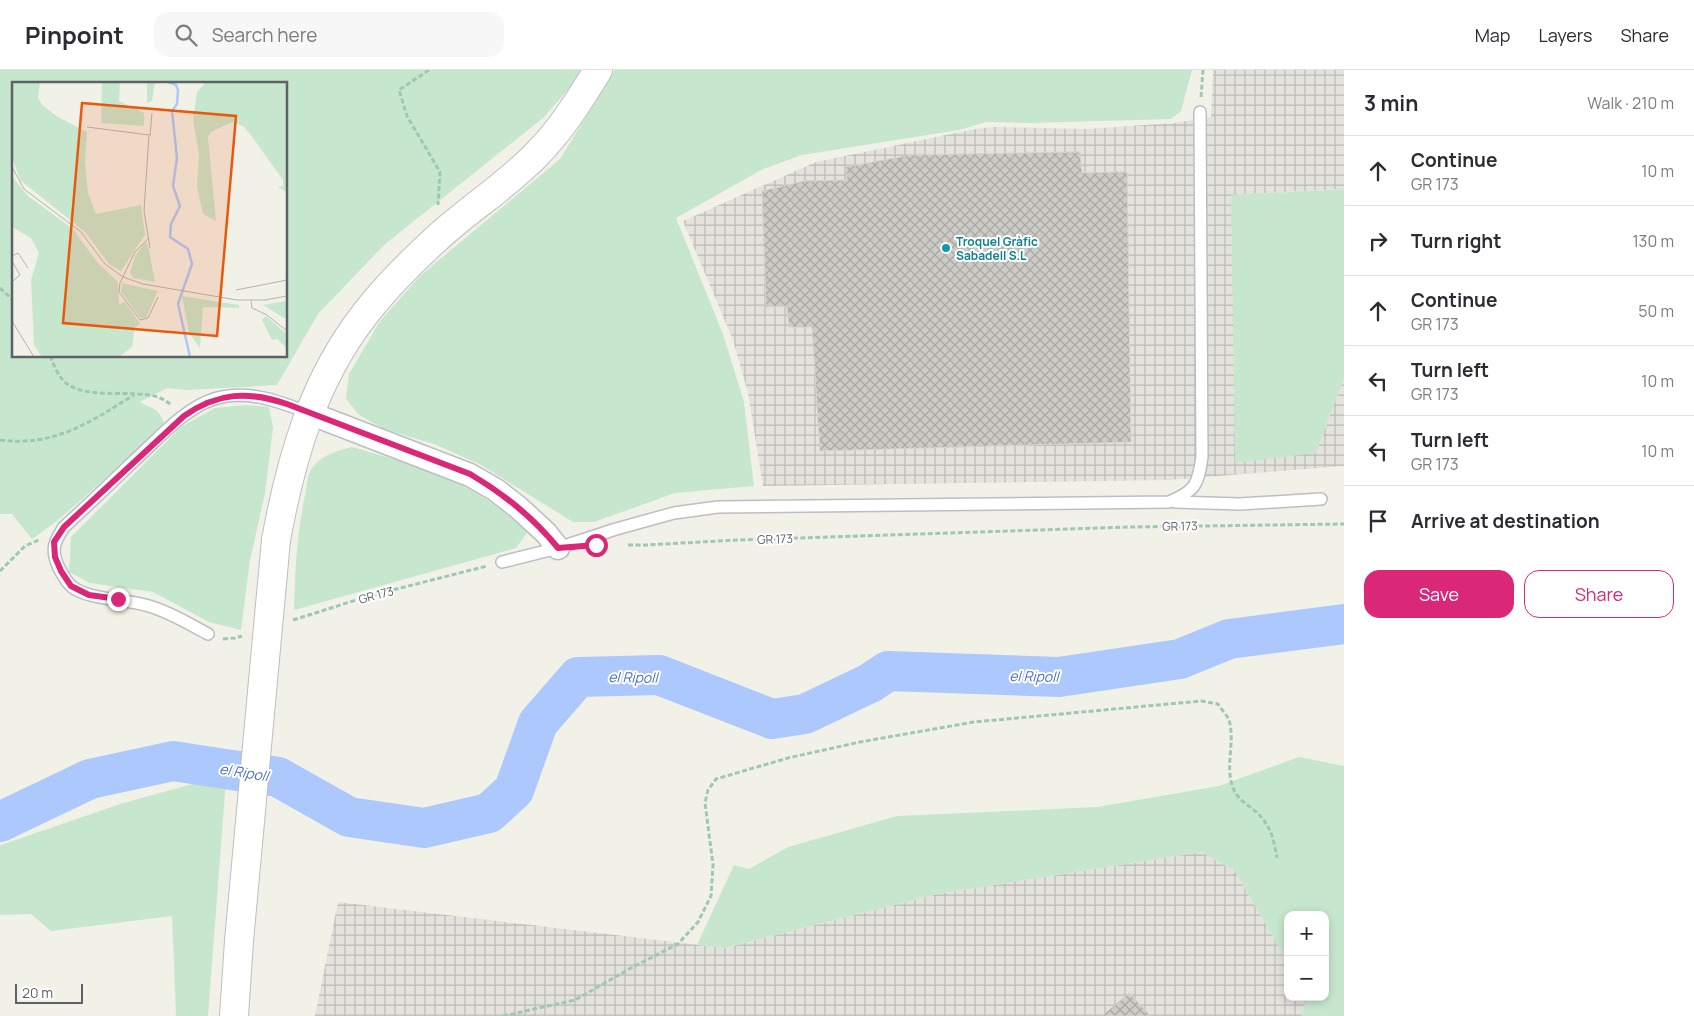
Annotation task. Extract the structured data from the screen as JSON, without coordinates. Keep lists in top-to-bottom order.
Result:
{
  "streets": {
    "path": ["GR 173"]
  },
  "water": ["el Ripoll"],
  "places": ["Troquel Gràfic Sabadell S.L"],
  "scale_bar": "20 m",
  "page": {
    "header": "Pinpoint",
    "search": "Search here",
    "nav": ["Map", "Layers", "Share"],
    "heading": ["3 min", "Walk · 210 m"],
    "list": [
      ["Continue", "GR 173", "10 m"],
      ["Turn right", "130 m"],
      ["Continue", "GR 173", "50 m"],
      ["Turn left", "GR 173", "10 m"],
      ["Turn left", "GR 173", "10 m"],
      "Arrive at destination"
    ],
    "buttons": ["Save", "Share"],
    "map_buttons": ["+", "−"],
    "scale": "20 m"
  }
}
